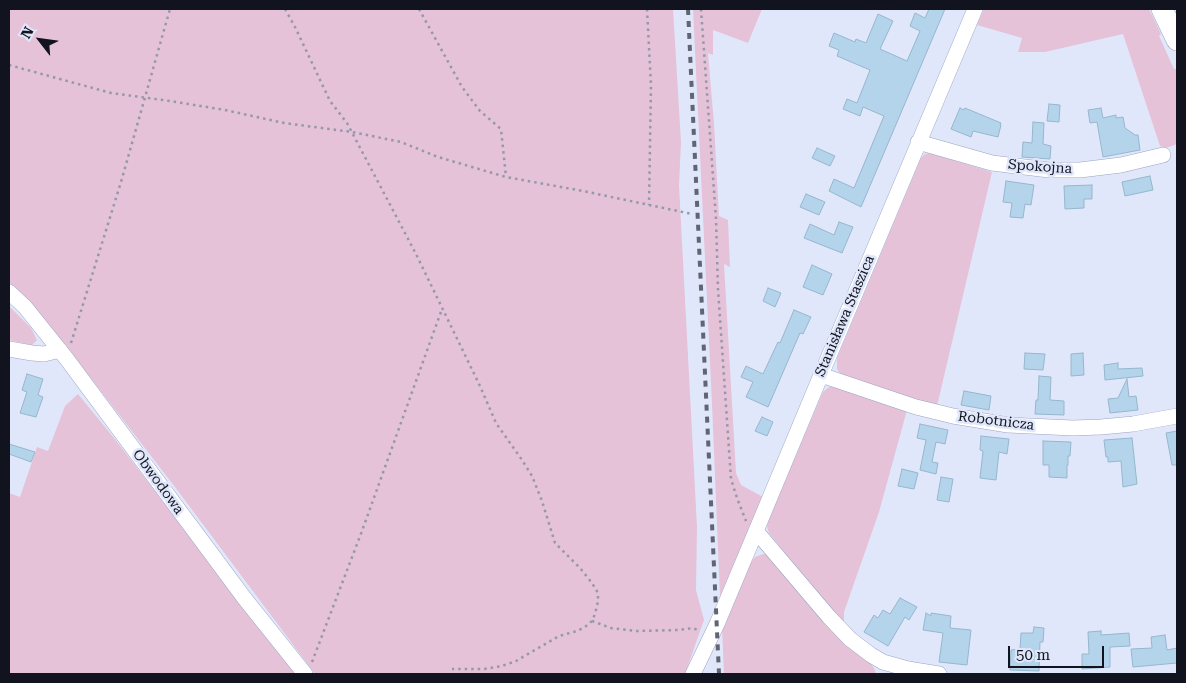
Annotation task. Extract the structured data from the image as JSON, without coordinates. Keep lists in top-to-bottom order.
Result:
{
  "streets": {
    "street": [
      "Spokojna",
      "Stanisława Staszica",
      "Robotnicza",
      "Obwodowa"
    ]
  },
  "crossings": [
    ["Spokojna", "Stanisława Staszica"],
    ["Stanisława Staszica", "Robotnicza"]
  ],
  "scale_bar": "50 m",
  "north": "top left"
}
